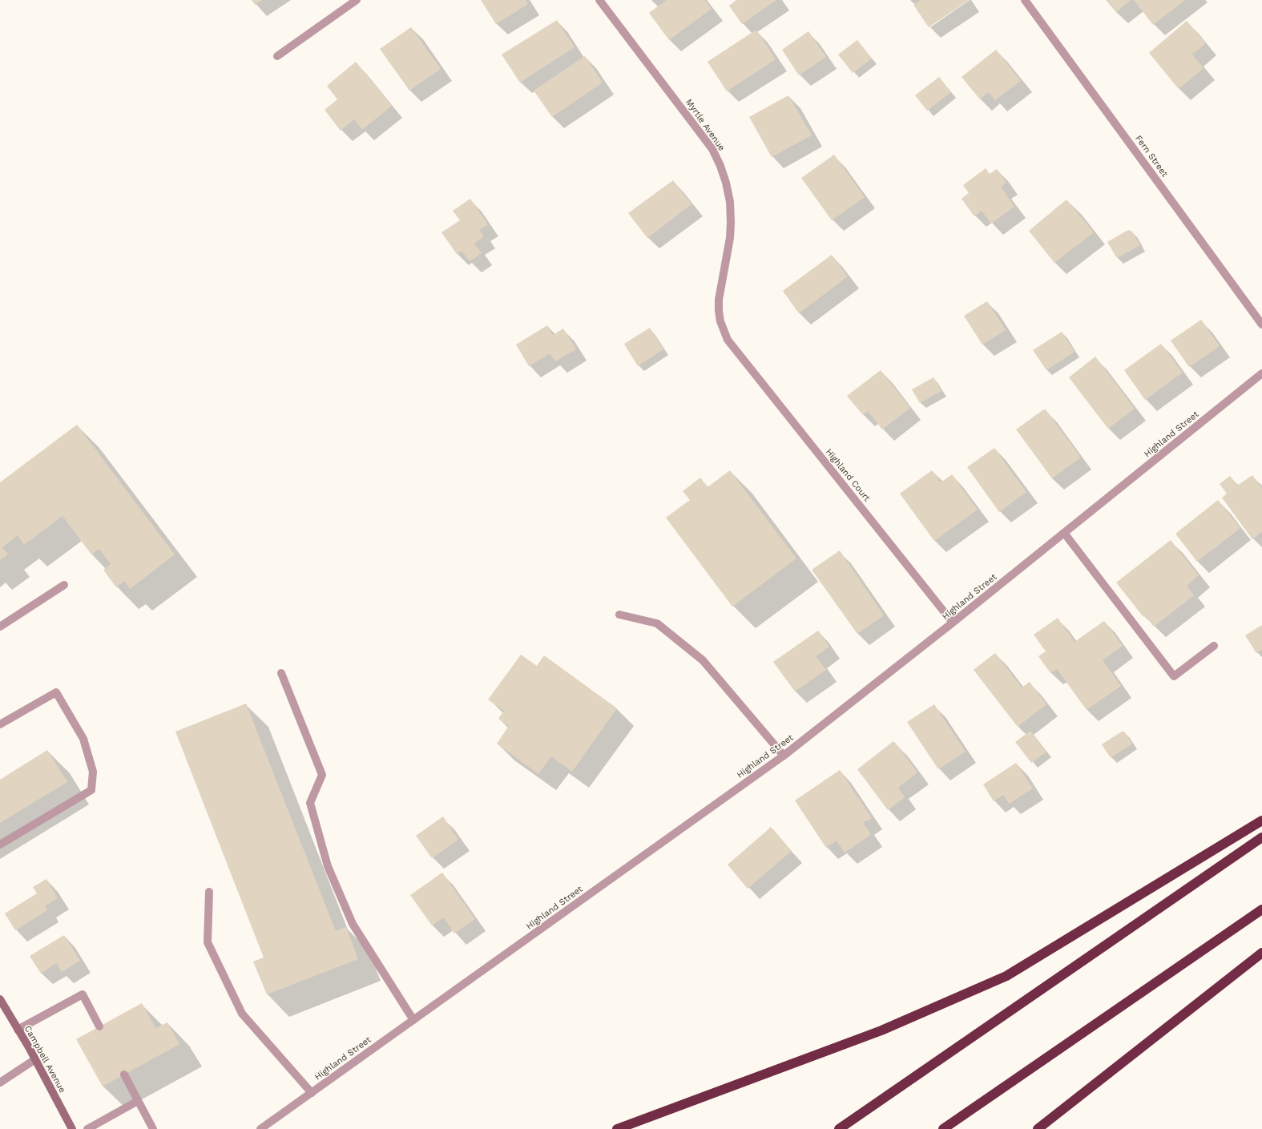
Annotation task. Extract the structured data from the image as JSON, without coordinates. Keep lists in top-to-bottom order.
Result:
{
  "streets": {
    "main road": ["Campbell Avenue"],
    "street": [
      "Myrtle Avenue",
      "Fern Street",
      "Highland Street",
      "Highland Court"
    ]
  },
  "crossings": [
    ["Myrtle Avenue", "Highland Court"],
    ["Highland Street", "Highland Court"]
  ]
}
